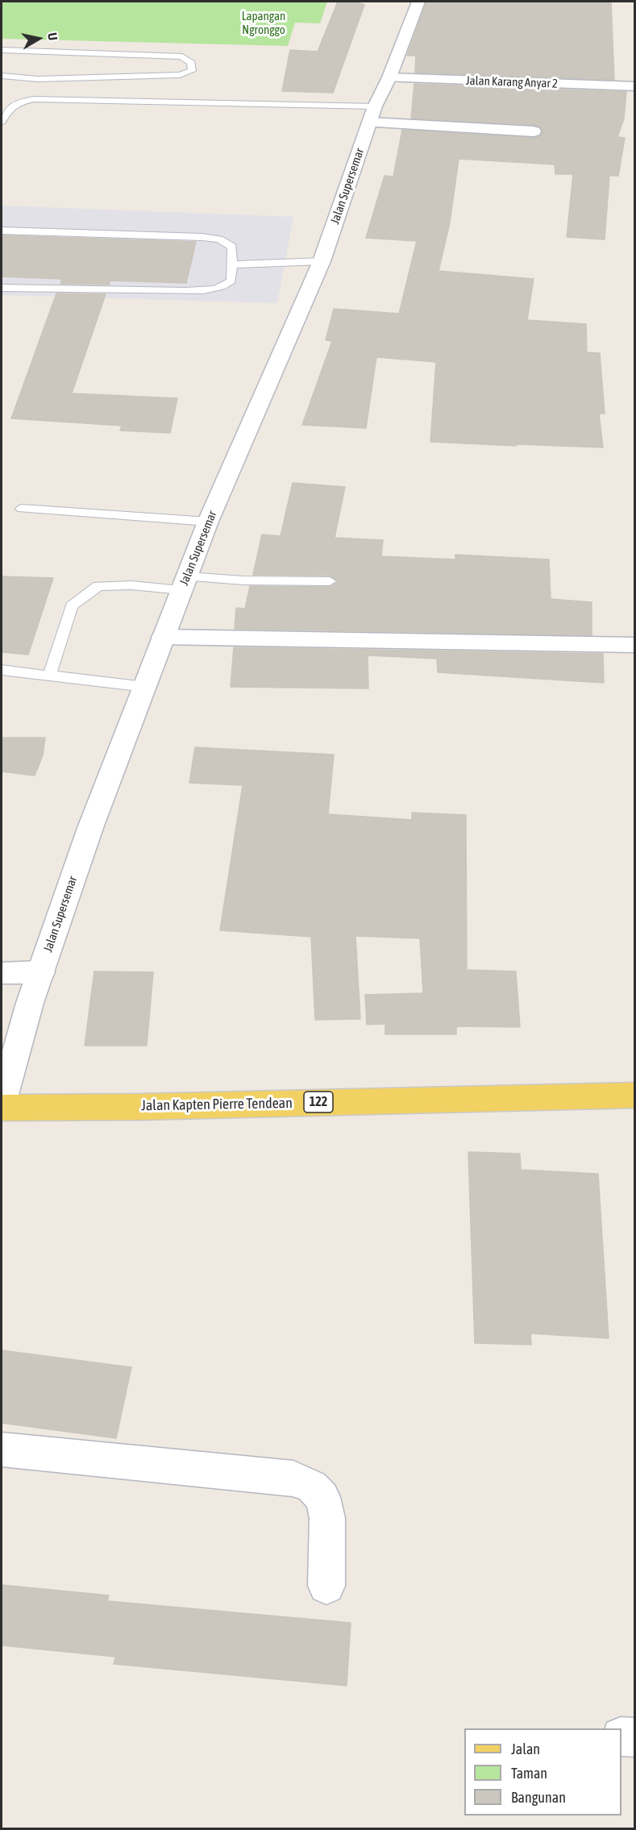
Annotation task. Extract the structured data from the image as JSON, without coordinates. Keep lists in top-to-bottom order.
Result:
{
  "streets": {
    "main road": [
      "Jalan Karang Anyar 2",
      "Jalan Supersemar",
      "122",
      "Jalan Kapten Pierre Tendean"
    ]
  },
  "crossings": [
    ["Jalan Karang Anyar 2", "Jalan Supersemar"]
  ],
  "parks": ["Lapangan Ngronggo"],
  "legend": ["Jalan", "Taman", "Bangunan"],
  "north": "right"
}
